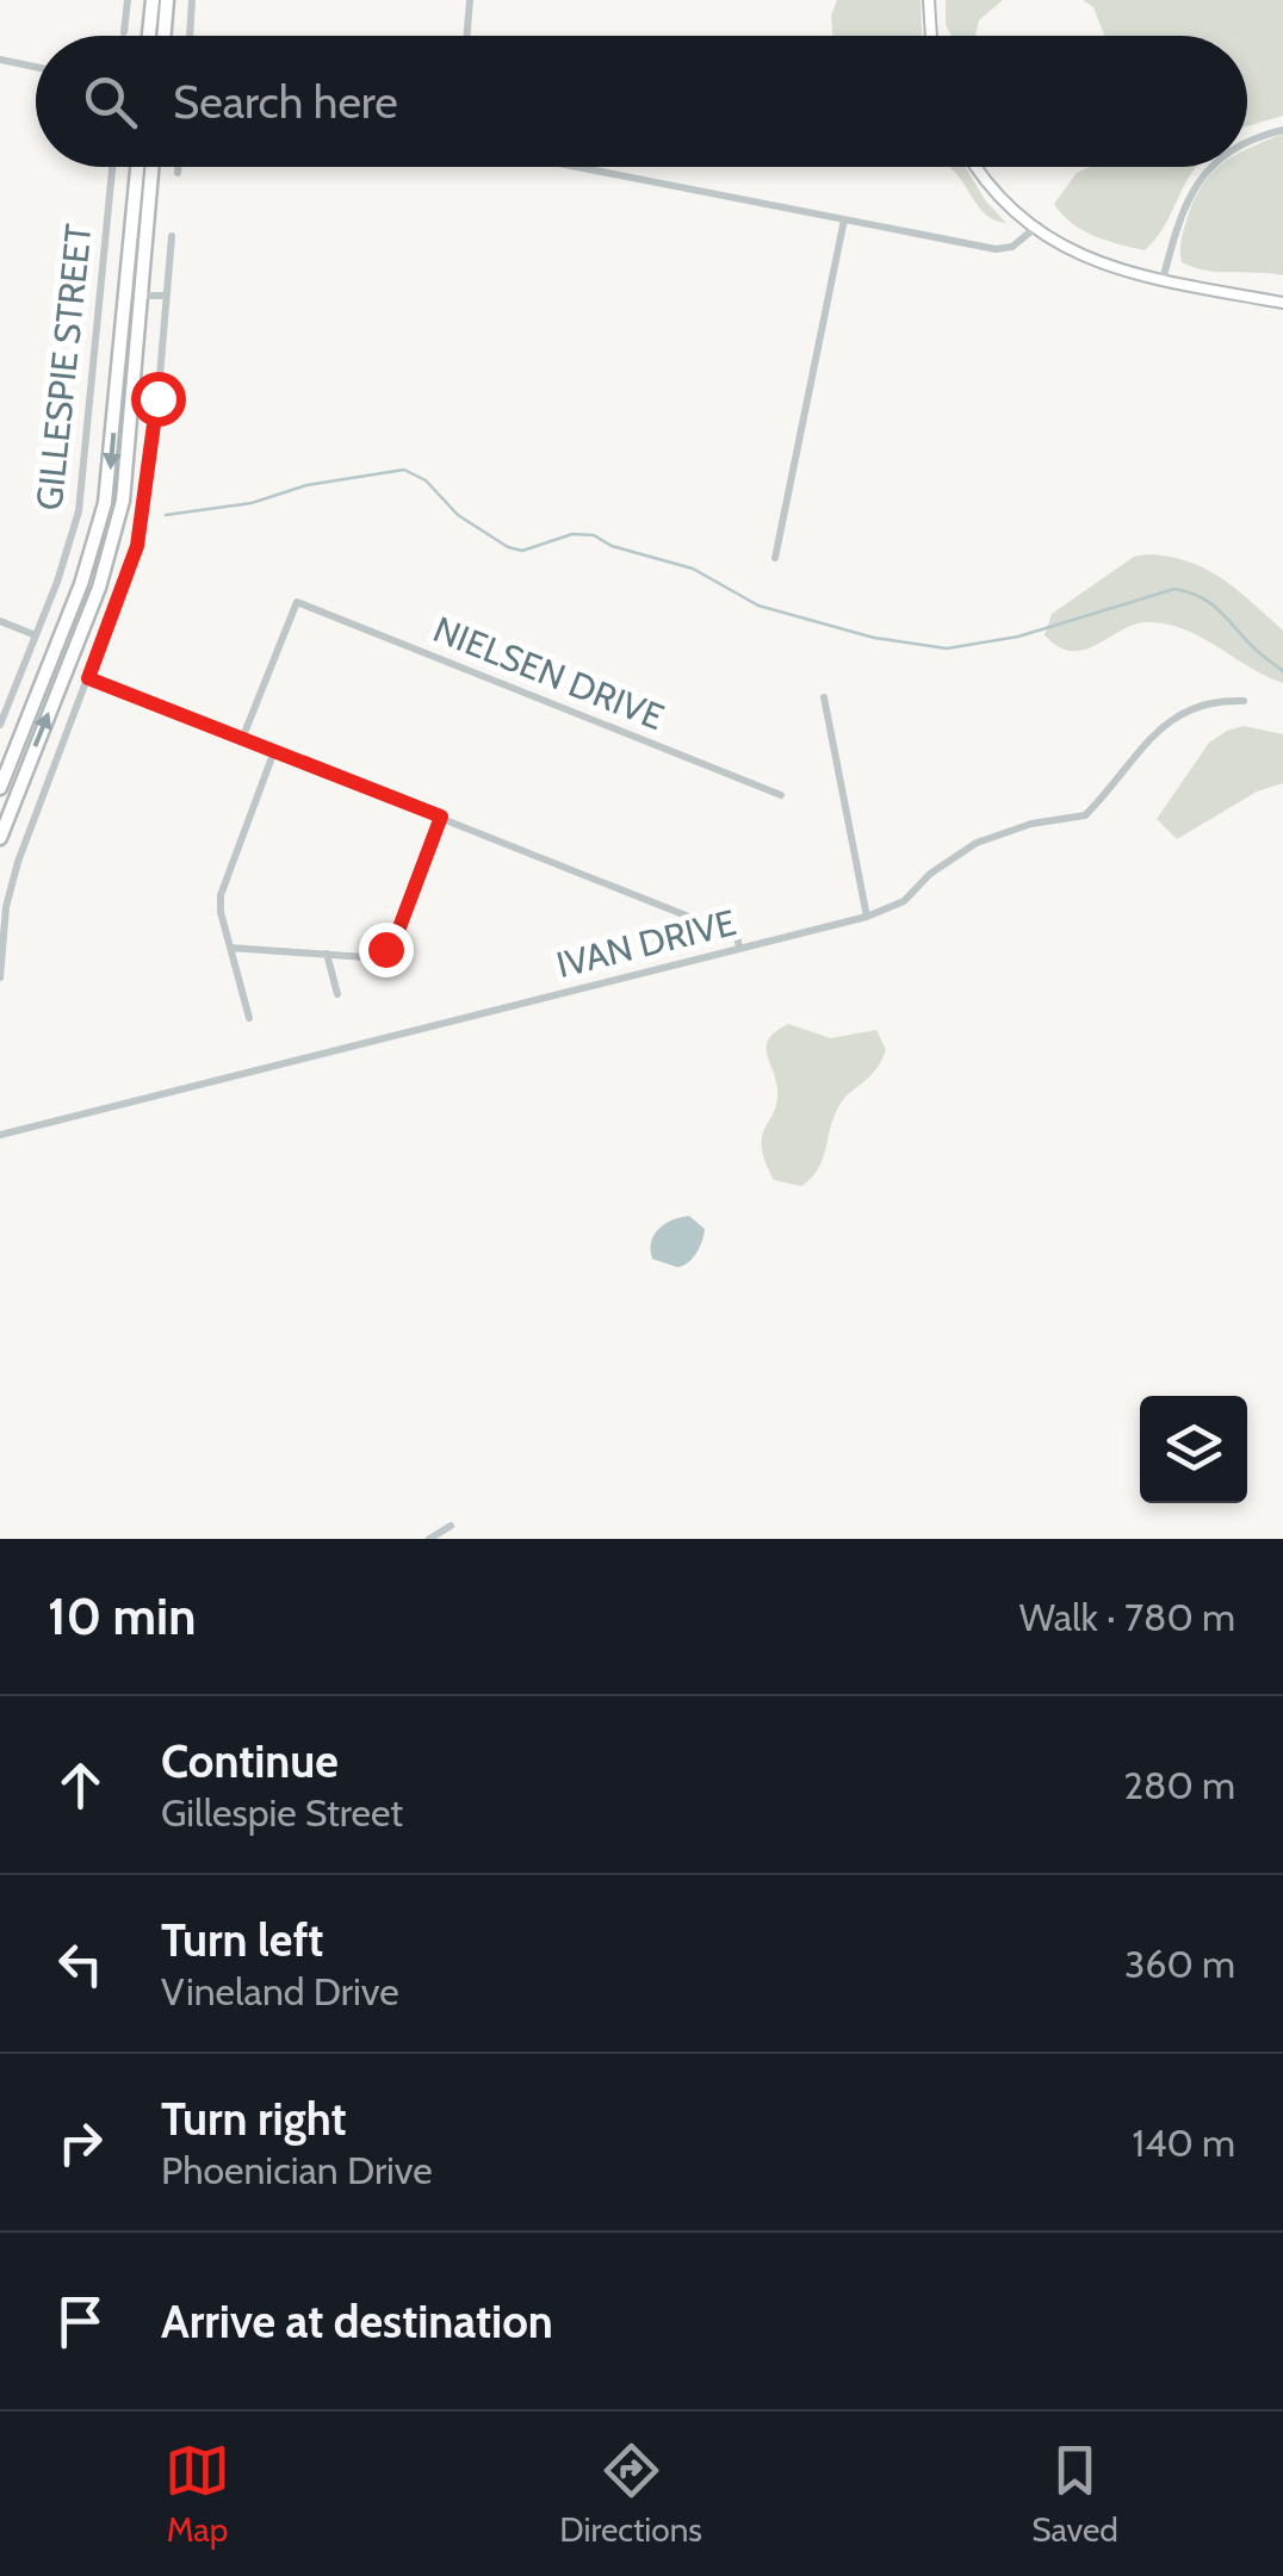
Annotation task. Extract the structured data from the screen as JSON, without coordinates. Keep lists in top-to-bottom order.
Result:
{
  "streets": {
    "street": ["GILLESPIE STREET", "NIELSEN DRIVE", "IVAN DRIVE"]
  },
  "page": {
    "search": "Search here",
    "heading": ["10 min", "Walk · 780 m"],
    "list": [
      ["Continue", "Gillespie Street", "280 m"],
      ["Turn left", "Vineland Drive", "360 m"],
      ["Turn right", "Phoenician Drive", "140 m"],
      "Arrive at destination"
    ],
    "nav": ["Map", "Directions", "Saved"]
  }
}
